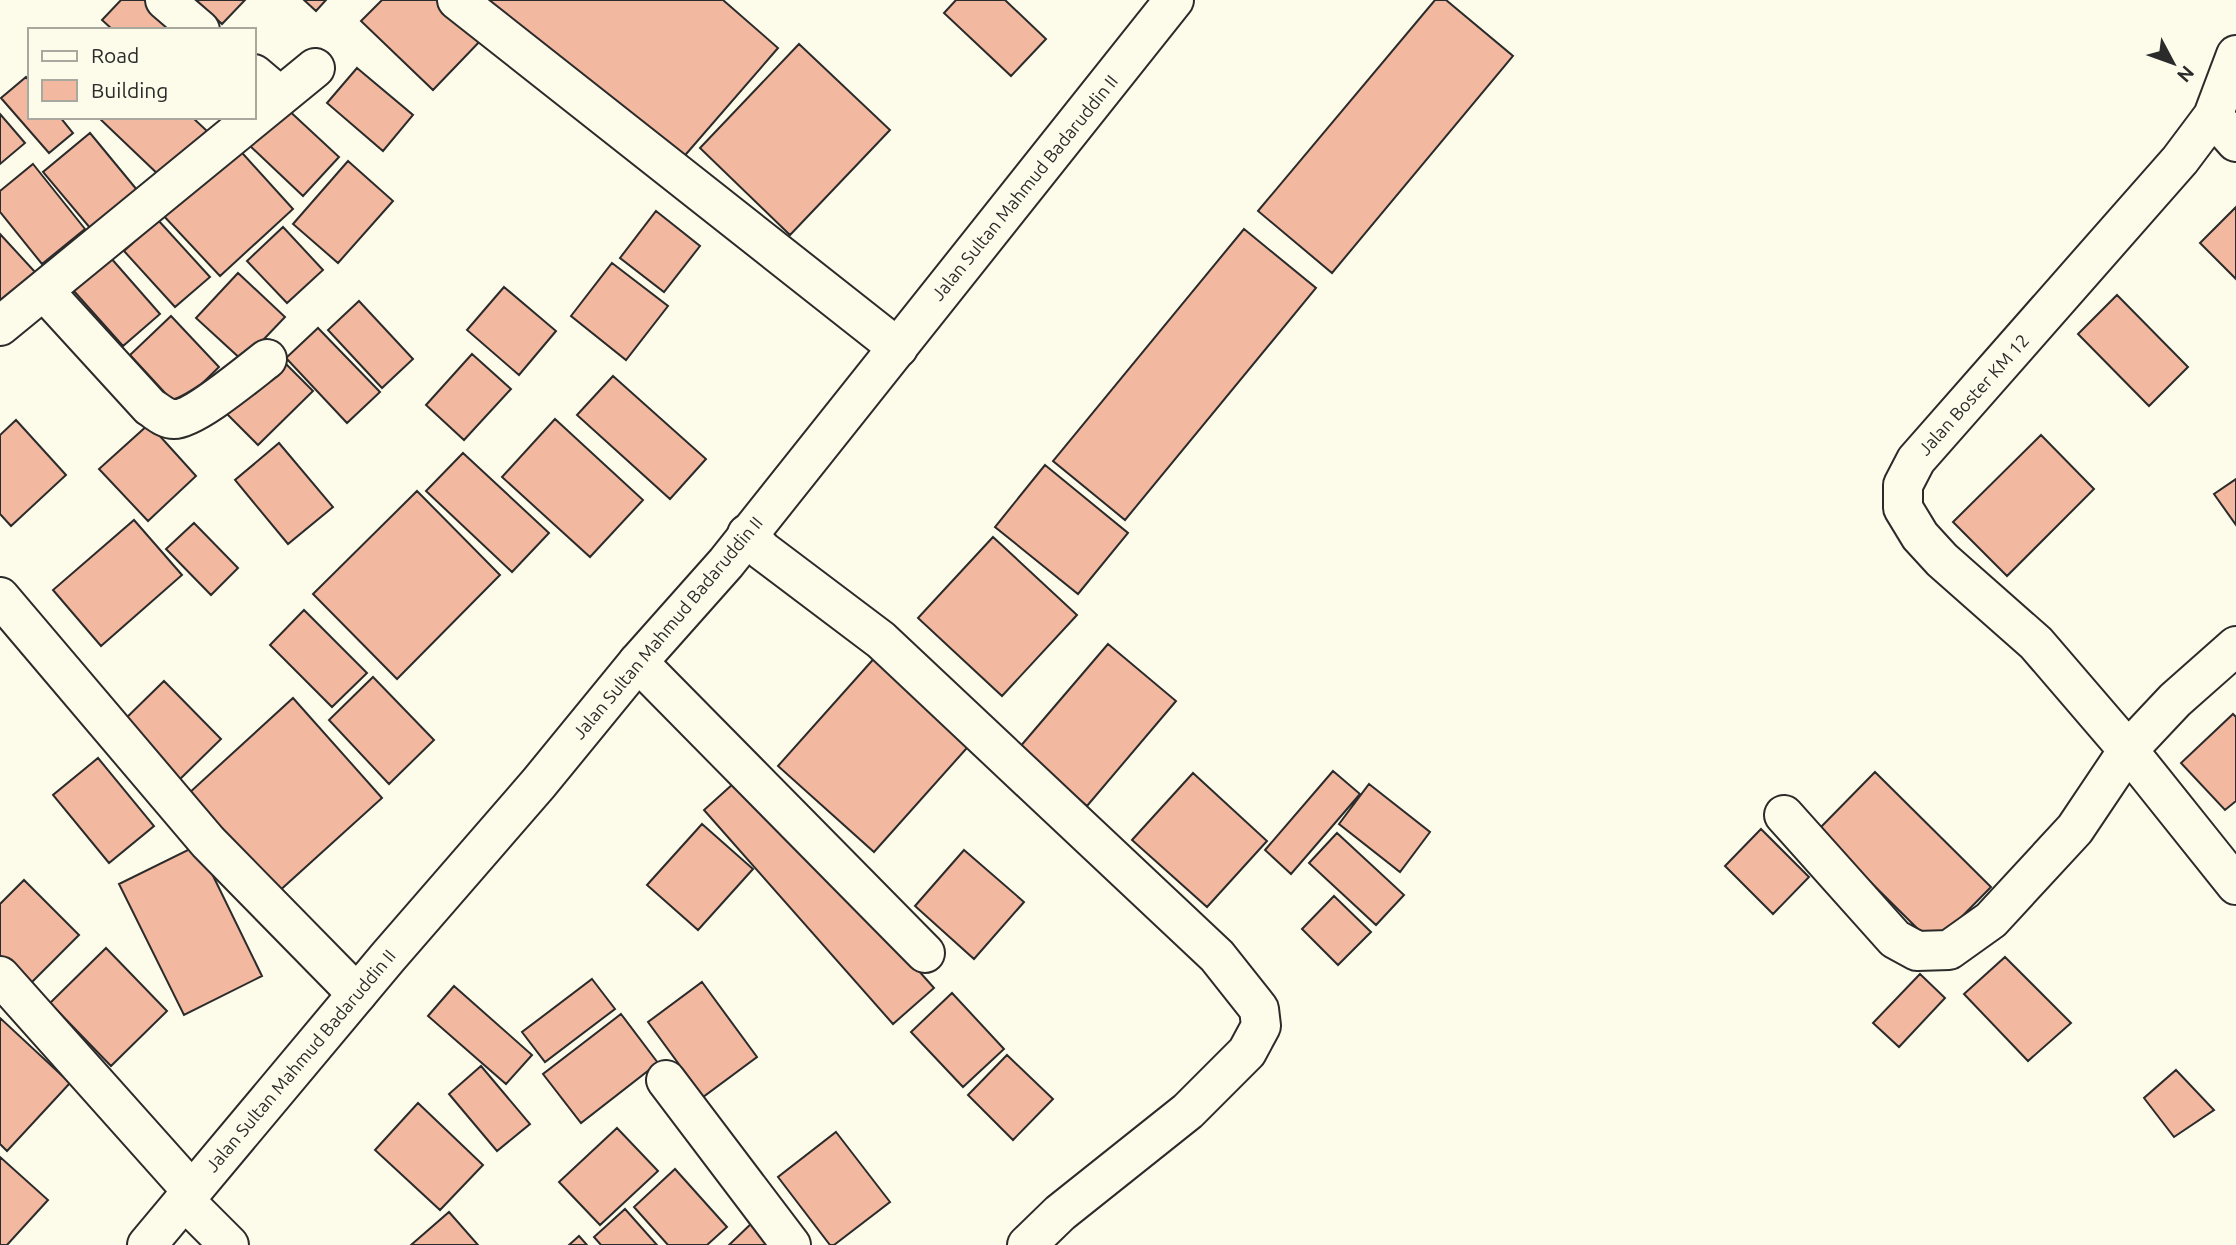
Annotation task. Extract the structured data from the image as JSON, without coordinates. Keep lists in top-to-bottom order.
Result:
{
  "streets": {
    "main road": ["Jalan Sultan Mahmud Badaruddin II", "Jalan Boster KM 12"]
  },
  "legend": ["Road", "Building"],
  "north": "bottom right"
}
